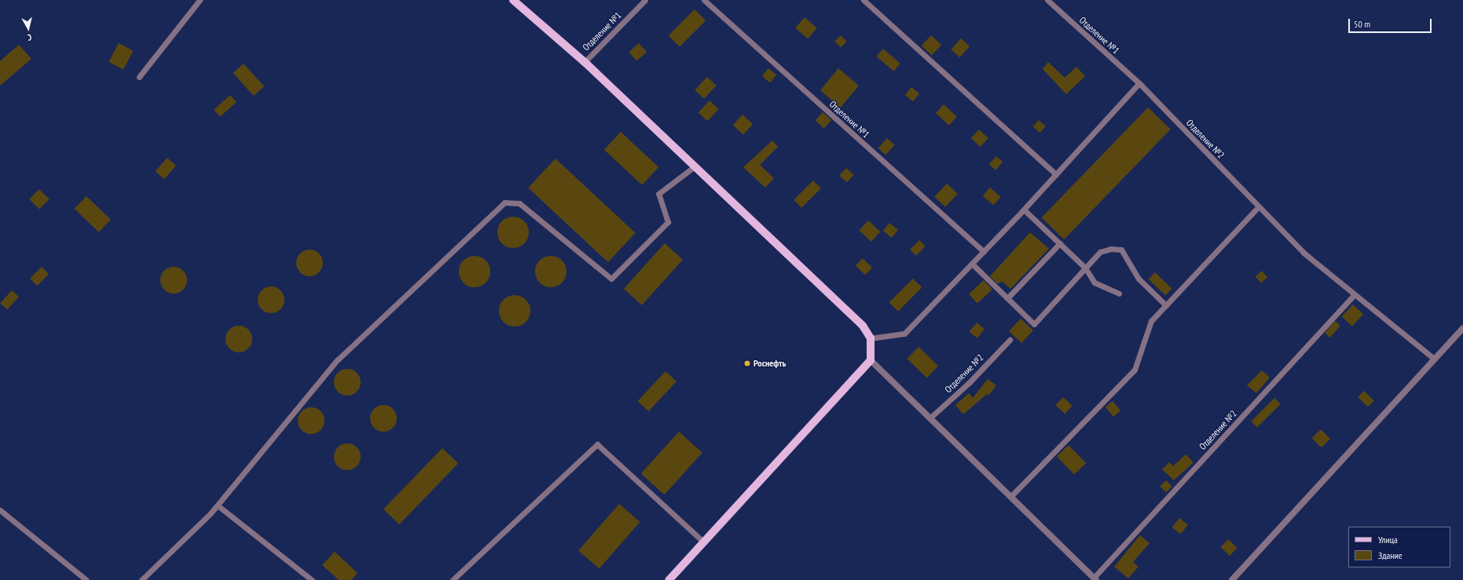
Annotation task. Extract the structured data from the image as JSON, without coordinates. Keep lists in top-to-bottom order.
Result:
{
  "streets": {
    "lane": ["Отделение №1", "Отделение №2"]
  },
  "crossings": [
    ["Отделение №1", "Отделение №2"]
  ],
  "places": ["Роснефть"],
  "legend": ["Улица", "Здание"],
  "scale_bar": "50 m",
  "north": "bottom"
}
